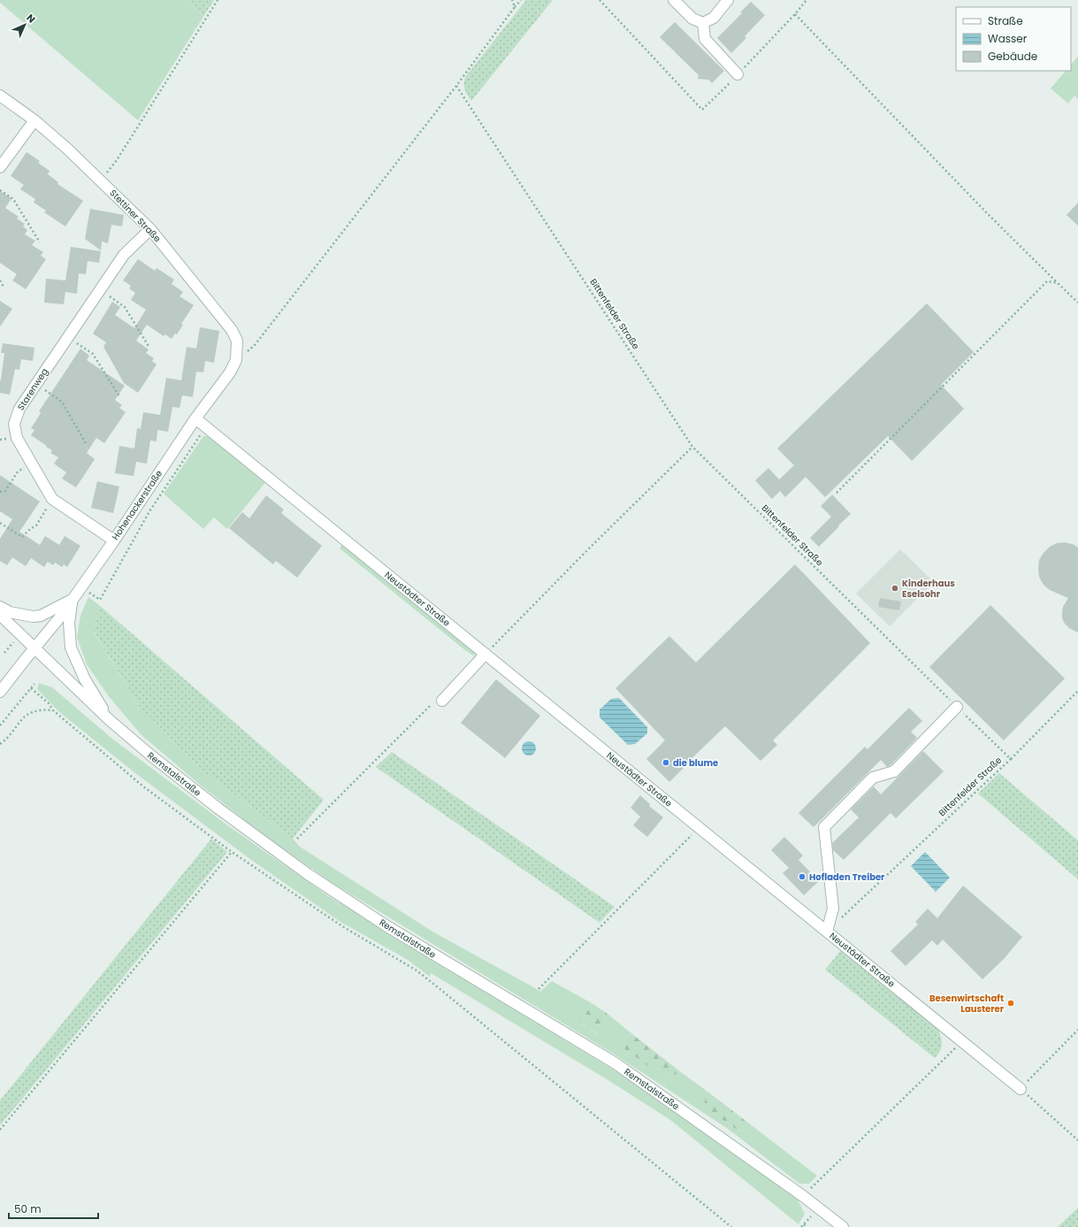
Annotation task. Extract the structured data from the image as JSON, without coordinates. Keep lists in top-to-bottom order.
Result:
{
  "streets": {
    "street": [
      "Stettiner Straße",
      "Starenweg",
      "Hohenackerstraße",
      "Neustädter Straße",
      "Remstalstraße"
    ],
    "path": ["Bittenfelder Straße"]
  },
  "crossings": [
    ["Stettiner Straße", "Starenweg"],
    ["Stettiner Straße", "Hohenackerstraße"],
    ["Bittenfelder Straße", "Neustädter Straße"],
    ["Starenweg", "Hohenackerstraße"],
    ["Hohenackerstraße", "Neustädter Straße"],
    ["Hohenackerstraße", "Remstalstraße"]
  ],
  "places": [
    "Kinderhaus Eselsohr",
    "die blume",
    "Hofladen Treiber",
    "Besenwirtschaft Lausterer"
  ],
  "legend": ["Straße", "Wasser", "Gebäude"],
  "scale_bar": "50 m",
  "north": "top right"
}
